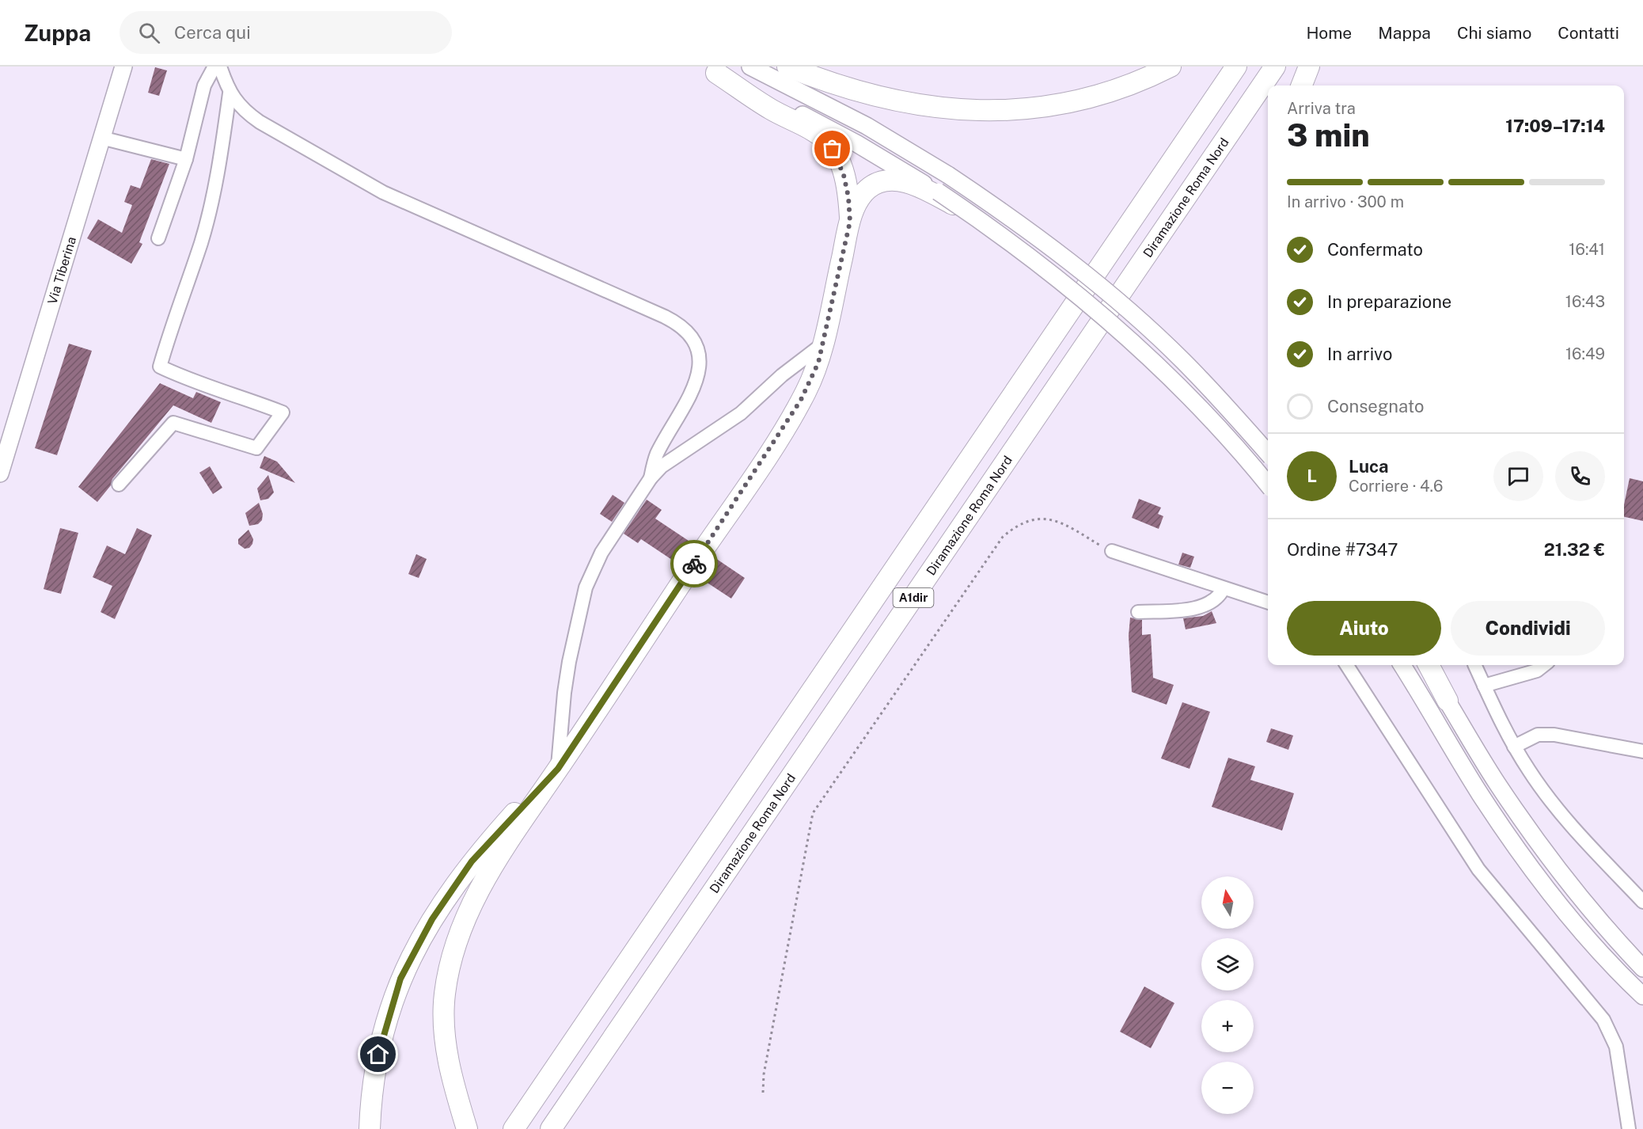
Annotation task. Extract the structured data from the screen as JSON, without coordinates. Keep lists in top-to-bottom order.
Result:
{
  "streets": {
    "highway": ["Diramazione Roma Nord", "A1dir"],
    "main road": ["Via Tiberina"]
  },
  "north": "top",
  "page": {
    "header": "Zuppa",
    "search": "Cerca qui",
    "nav": [
      "Home",
      "Mappa",
      "Chi siamo",
      "Contatti"
    ],
    "heading": ["3 min", "Arriva tra", "17:09–17:14"],
    "panel": [
      "Luca",
      "Corriere · 4.6",
      "Ordine #7347",
      "21.32 €"
    ],
    "bar": "In arrivo · 300 m",
    "list": [
      ["Confermato", "16:41"],
      ["In preparazione", "16:43"],
      ["In arrivo", "16:49"],
      "Consegnato"
    ],
    "round": "L",
    "buttons": ["Aiuto", "Condividi"],
    "map_buttons": ["+", "−"]
  }
}
